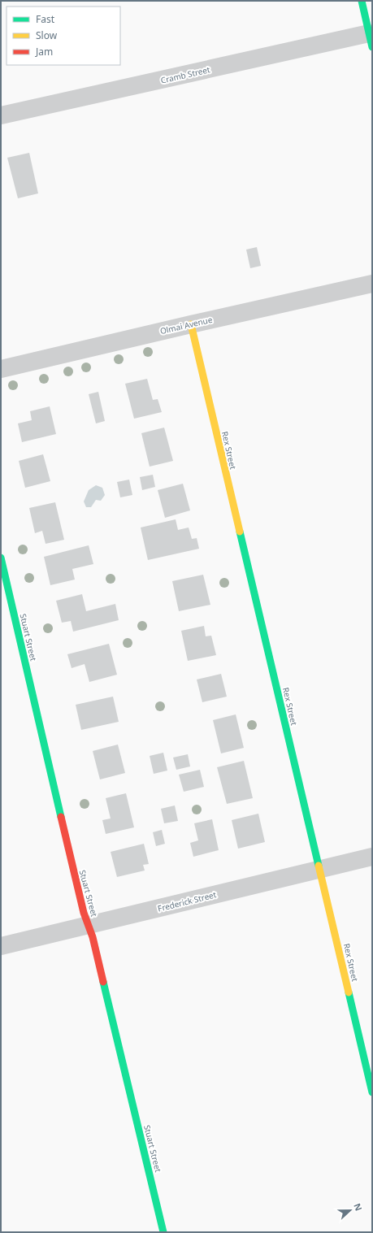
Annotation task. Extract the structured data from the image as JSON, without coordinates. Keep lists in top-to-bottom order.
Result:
{
  "streets": {
    "street": [
      "Cramb Street",
      "Olmai Avenue",
      "Rex Street",
      "Stuart Street",
      "Frederick Street"
    ]
  },
  "crossings": [
    ["Olmai Avenue", "Rex Street"],
    ["Rex Street", "Frederick Street"],
    ["Stuart Street", "Frederick Street"]
  ],
  "legend": ["Fast", "Slow", "Jam"],
  "north": "right"
}
